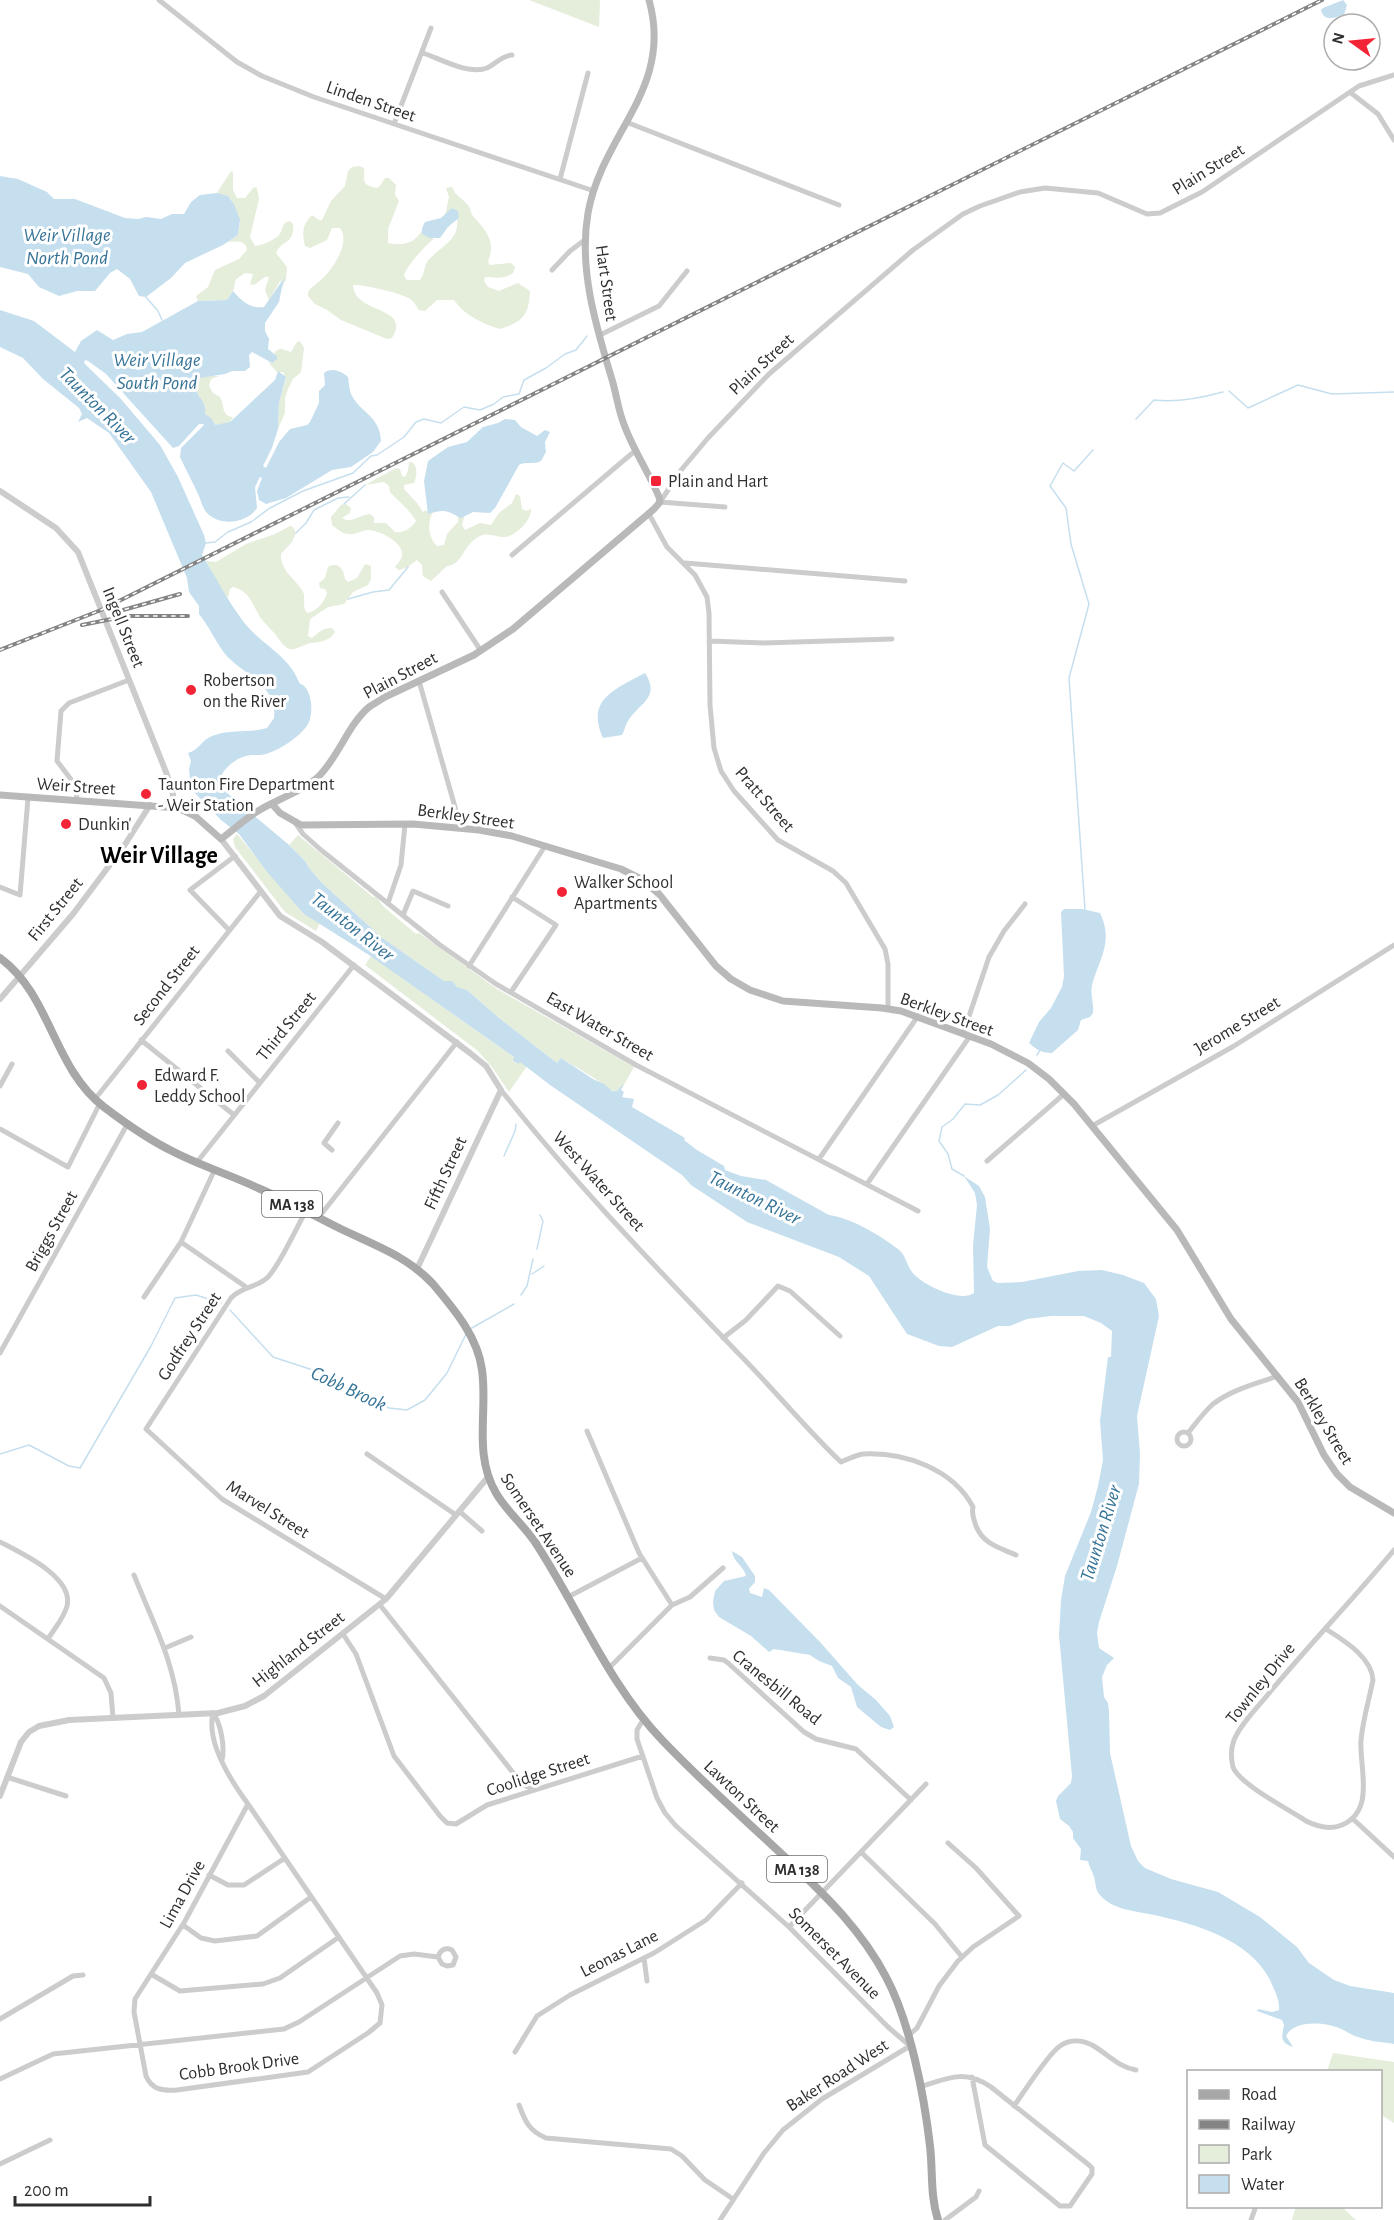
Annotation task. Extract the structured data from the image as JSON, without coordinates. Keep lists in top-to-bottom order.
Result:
{
  "streets": {
    "main road": [
      "Plain Street",
      "Hart Street",
      "Weir Street",
      "Berkley Street",
      "East Water Street",
      "West Water Street",
      "MA 138",
      "Somerset Avenue",
      "Lawton Street"
    ],
    "street": [
      "Linden Street",
      "Ingell Street",
      "Pratt Street",
      "First Street",
      "Second Street",
      "Jerome Street",
      "Third Street",
      "Fifth Street",
      "Briggs Street",
      "Godfrey Street",
      "Marvel Street",
      "Highland Street",
      "Townley Drive",
      "Cranesbill Road",
      "Coolidge Street",
      "Lima Drive",
      "Leonas Lane",
      "Cobb Brook Drive",
      "Baker Road West"
    ]
  },
  "crossings": [
    ["Linden Street", "Hart Street"],
    ["Plain Street", "Hart Street"],
    ["Plain Street", "Pratt Street"],
    ["Plain Street", "East Water Street"],
    ["Plain Street", "West Water Street"],
    ["Ingell Street", "West Water Street"],
    ["Weir Street", "First Street"],
    ["Weir Street", "West Water Street"],
    ["Pratt Street", "Berkley Street"],
    ["Berkley Street", "Jerome Street"],
    ["Berkley Street", "East Water Street"],
    ["First Street", "West Water Street"],
    ["First Street", "Somerset Avenue"],
    ["Second Street", "West Water Street"],
    ["Second Street", "Somerset Avenue"],
    ["Third Street", "West Water Street"],
    ["Third Street", "Somerset Avenue"],
    ["Fifth Street", "West Water Street"],
    ["Fifth Street", "Somerset Avenue"],
    ["MA 138", "Somerset Avenue"],
    ["MA 138", "Lawton Street"],
    ["MA 138", "Baker Road West"],
    ["Briggs Street", "Somerset Avenue"],
    ["Godfrey Street", "Marvel Street"],
    ["Godfrey Street", "Somerset Avenue"],
    ["Marvel Street", "Highland Street"],
    ["Somerset Avenue", "Highland Street"],
    ["Somerset Avenue", "Coolidge Street"],
    ["Somerset Avenue", "Lawton Street"],
    ["Somerset Avenue", "Leonas Lane"],
    ["Somerset Avenue", "Baker Road West"],
    ["Highland Street", "Coolidge Street"],
    ["Lawton Street", "Baker Road West"],
    ["Lima Drive", "Cobb Brook Drive"]
  ],
  "districts": ["Weir Village"],
  "water": [
    "Weir Village North Pond",
    "Weir Village South Pond",
    "Taunton River",
    "Cobb Brook"
  ],
  "places": {
    "transit": ["Plain and Hart"],
    "other": [
      "Robertson on the River",
      "Taunton Fire Department - Weir Station",
      "Dunkin'",
      "Walker School Apartments",
      "Edward F. Leddy School"
    ]
  },
  "legend": [
    "Road",
    "Railway",
    "Park",
    "Water"
  ],
  "scale_bar": "200 m",
  "north": "left"
}
